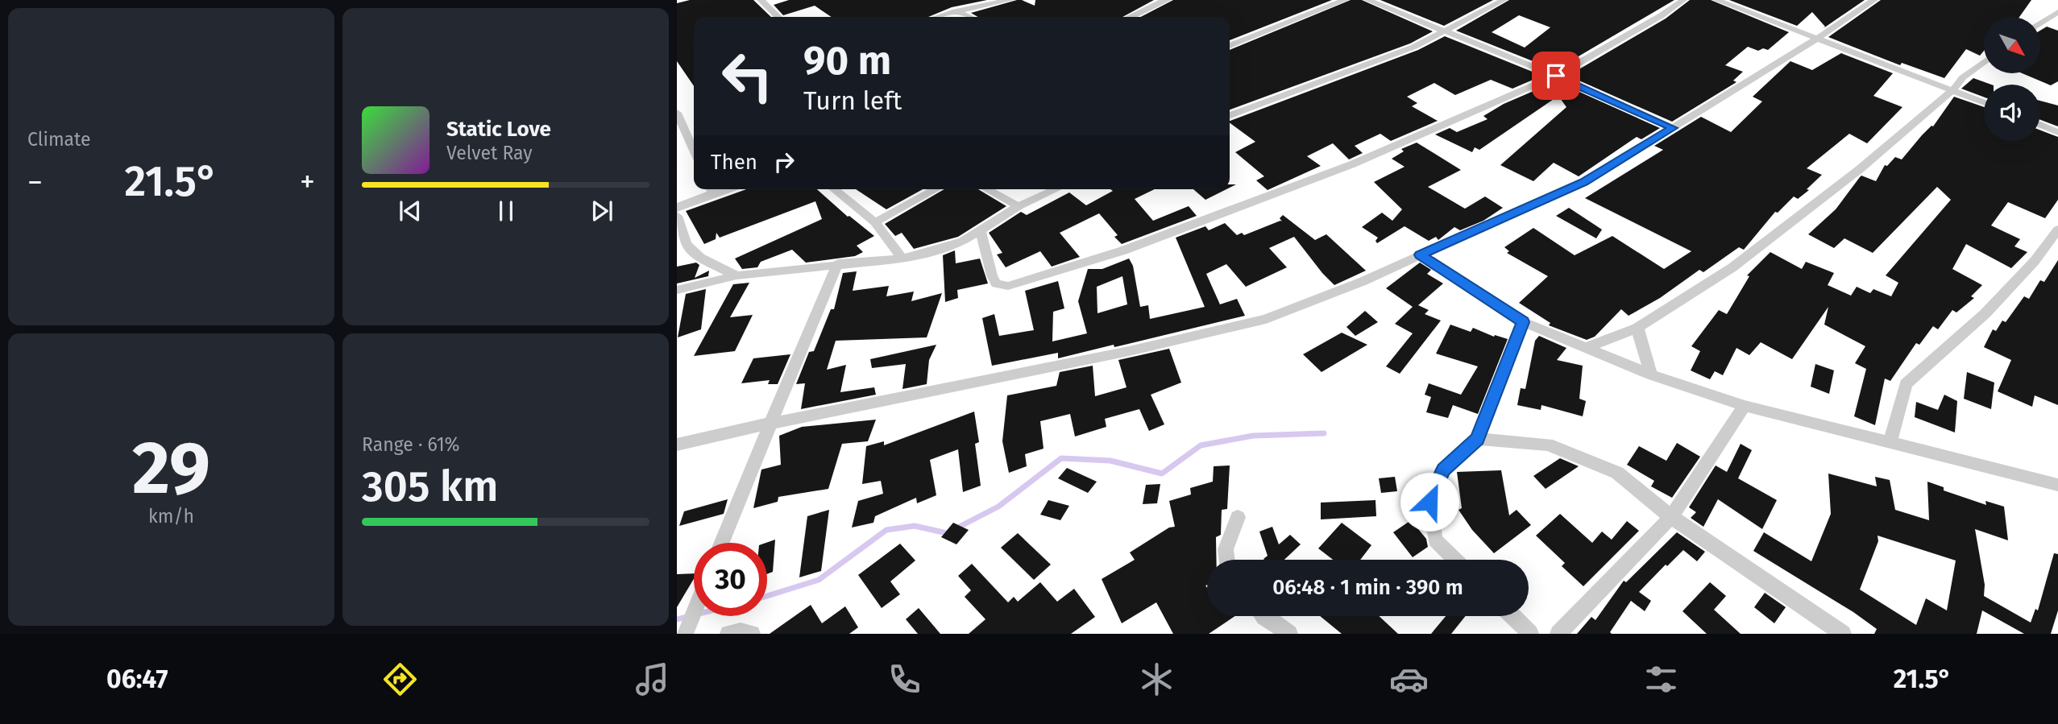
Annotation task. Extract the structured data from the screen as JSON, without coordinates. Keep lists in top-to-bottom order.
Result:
{
  "north": "bottom right",
  "page": {
    "tile": [
      "Climate",
      ["29", "km/h"],
      ["Range · 61%", "305 km"]
    ],
    "turn": ["90 m", "Turn left"],
    "song": ["Static Love", "Velvet Ray"],
    "then": "Then",
    "heat": ["−", "21.5°", "+"],
    "limit": "30",
    "trip": "06:48 · 1 min · 390 m",
    "tabs": ["06:47", "21.5°"]
  }
}
